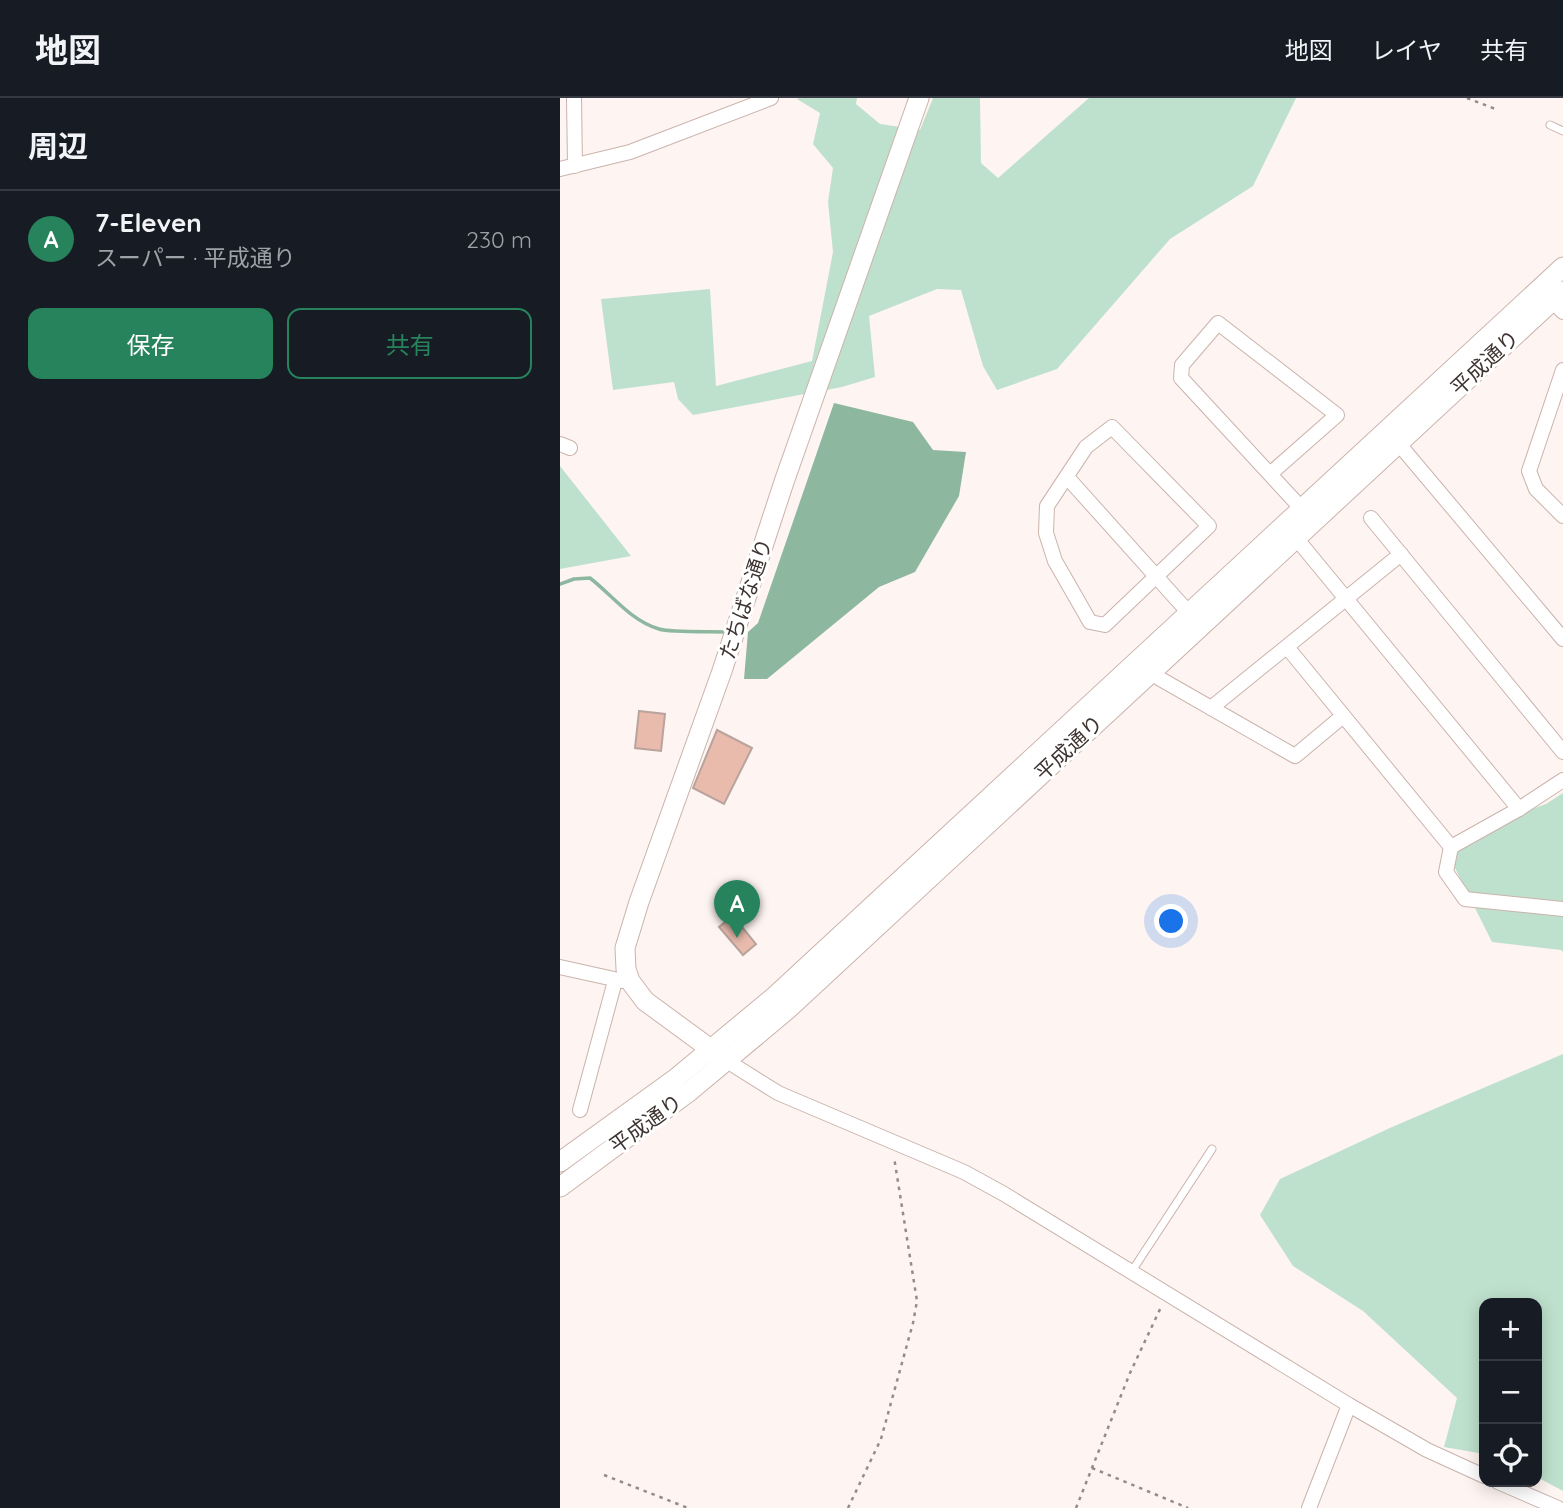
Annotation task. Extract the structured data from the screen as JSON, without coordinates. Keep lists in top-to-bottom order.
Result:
{
  "streets": {
    "street": ["平成通り", "たちばな通り"]
  },
  "page": {
    "header": "地図",
    "nav": ["地図", "レイヤ", "共有"],
    "heading": "周辺",
    "list": [
      {
        "mark": "A",
        "name": "7-Eleven",
        "note": "スーパー · 平成通り",
        "value": "230 m"
      }
    ],
    "buttons": ["保存", "共有"],
    "pins": "A",
    "map_buttons": ["+", "−"]
  }
}
